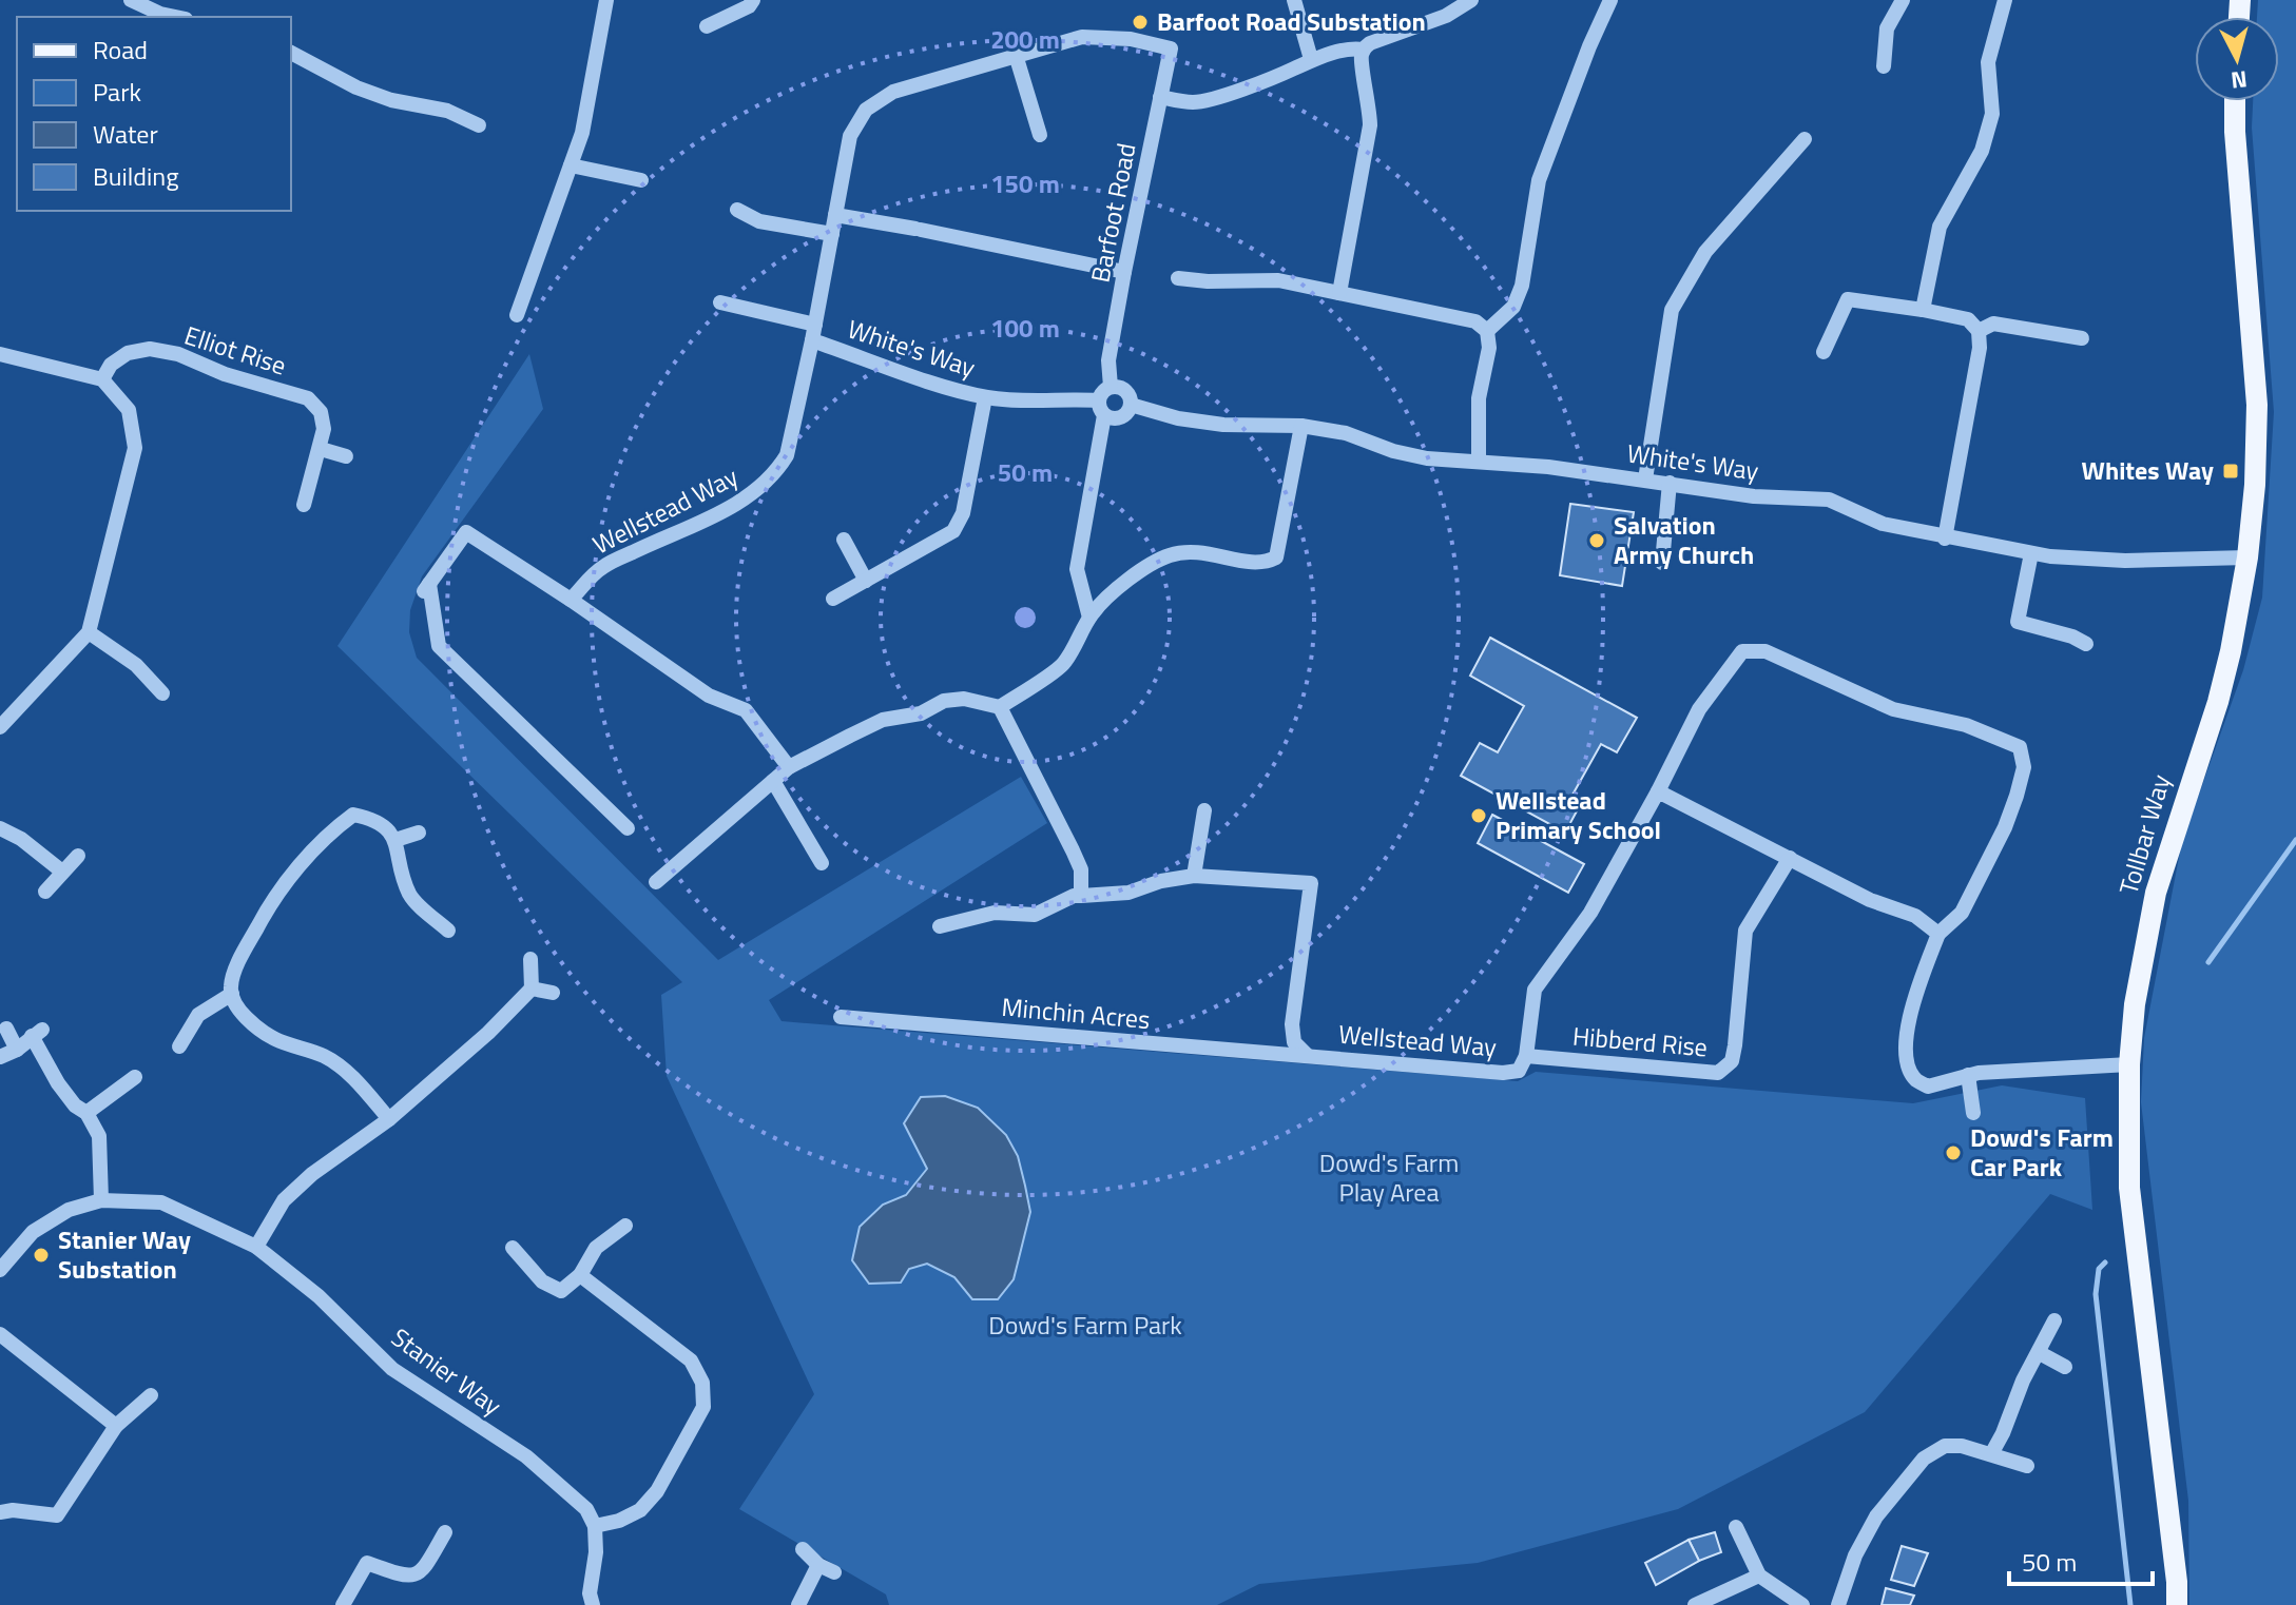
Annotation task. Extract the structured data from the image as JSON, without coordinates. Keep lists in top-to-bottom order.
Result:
{
  "streets": {
    "main road": ["Tollbar Way"],
    "street": [
      "Barfoot Road",
      "White's Way",
      "Elliot Rise",
      "Wellstead Way",
      "Minchin Acres",
      "Hibberd Rise",
      "Stanier Way"
    ]
  },
  "crossings": [
    ["Barfoot Road", "White's Way"],
    ["Barfoot Road", "Wellstead Way"],
    ["White's Way", "Wellstead Way"],
    ["White's Way", "Tollbar Way"],
    ["Wellstead Way", "Minchin Acres"],
    ["Wellstead Way", "Hibberd Rise"]
  ],
  "parks": ["Dowd's Farm Play Area", "Dowd's Farm Park"],
  "places": {
    "other": [
      "Barfoot Road Substation",
      "Salvation Army Church",
      "Wellstead Primary School",
      "Dowd's Farm Car Park",
      "Stanier Way Substation"
    ],
    "transit": ["Whites Way"]
  },
  "legend": [
    "Road",
    "Park",
    "Water",
    "Building"
  ],
  "scale_bar": "50 m",
  "north": "bottom",
  "rings": [
    "200 m",
    "150 m",
    "100 m",
    "50 m"
  ]
}
